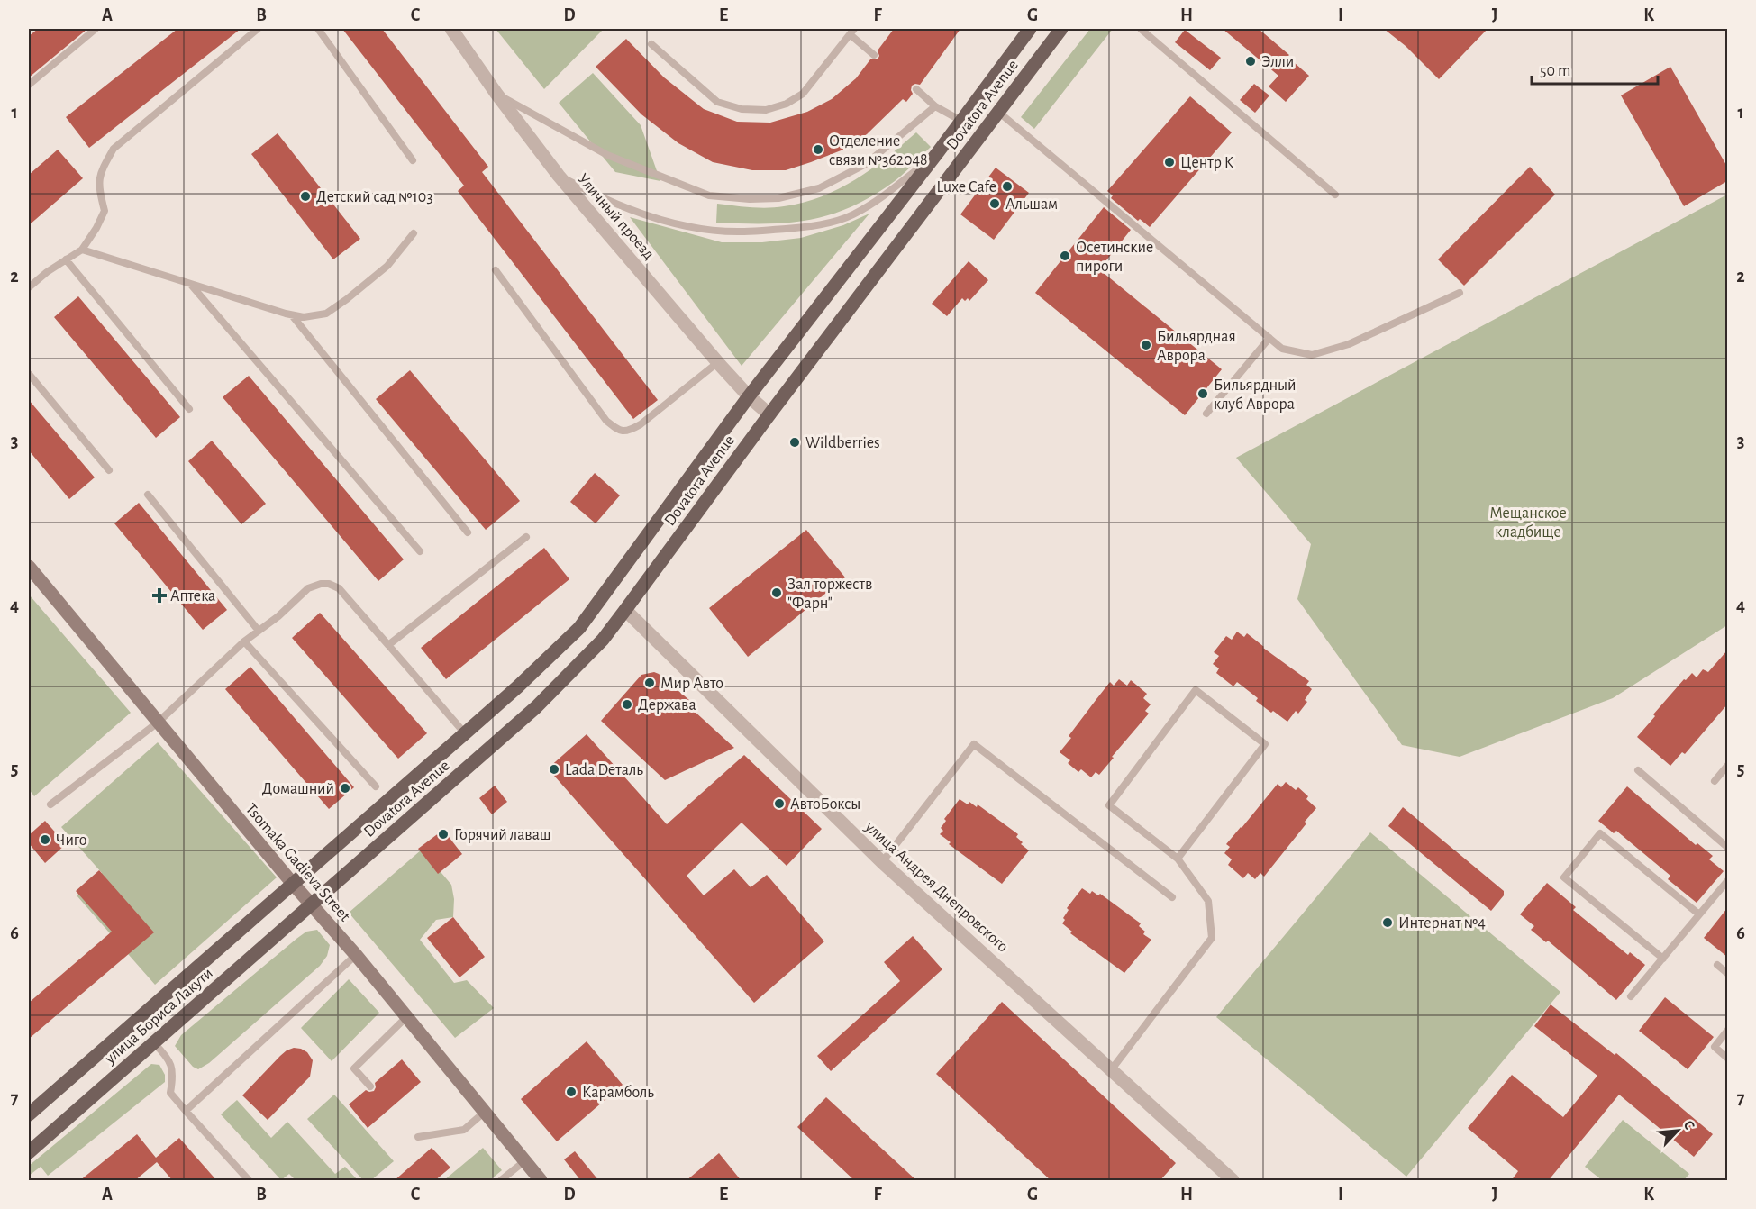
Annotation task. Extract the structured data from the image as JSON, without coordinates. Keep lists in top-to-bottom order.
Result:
{
  "streets": {
    "main road": ["Dovatora Avenue", "Tsomaka Gadieva Street", "улица Бориса Лакути"],
    "street": ["Уличный проезд", "улица Андрея Днепровского"]
  },
  "crossings": [
    ["Dovatora Avenue", "Уличный проезд"],
    ["Dovatora Avenue", "Tsomaka Gadieva Street"],
    ["Dovatora Avenue", "улица Андрея Днепровского"],
    ["Dovatora Avenue", "улица Бориса Лакути"],
    ["Tsomaka Gadieva Street", "улица Бориса Лакути"]
  ],
  "parks": ["Мещанское кладбище"],
  "places": {
    "other": [
      "Элли",
      "Отделение связи №362048",
      "Центр К",
      "Luxe Cafe",
      "Детский сад №103",
      "Альшам",
      "Осетинские пироги",
      "Бильярдная Аврора",
      "Бильярдный клуб Аврора",
      "Wildberries",
      "Зал торжеств \"Фарн\"",
      "Мир Авто",
      "Держава",
      "Lada Dеталь",
      "Домашний",
      "АвтоБоксы",
      "Горячий лаваш",
      "Чиго",
      "Интернат №4",
      "Карамболь"
    ],
    "health": ["Аптека"]
  },
  "scale_bar": "50 m",
  "north": "top right",
  "grid": {
    "columns": [
      "A",
      "B",
      "C",
      "D",
      "E",
      "F",
      "G",
      "H",
      "I",
      "J",
      "K"
    ],
    "rows": [
      "1",
      "2",
      "3",
      "4",
      "5",
      "6",
      "7"
    ]
  }
}
